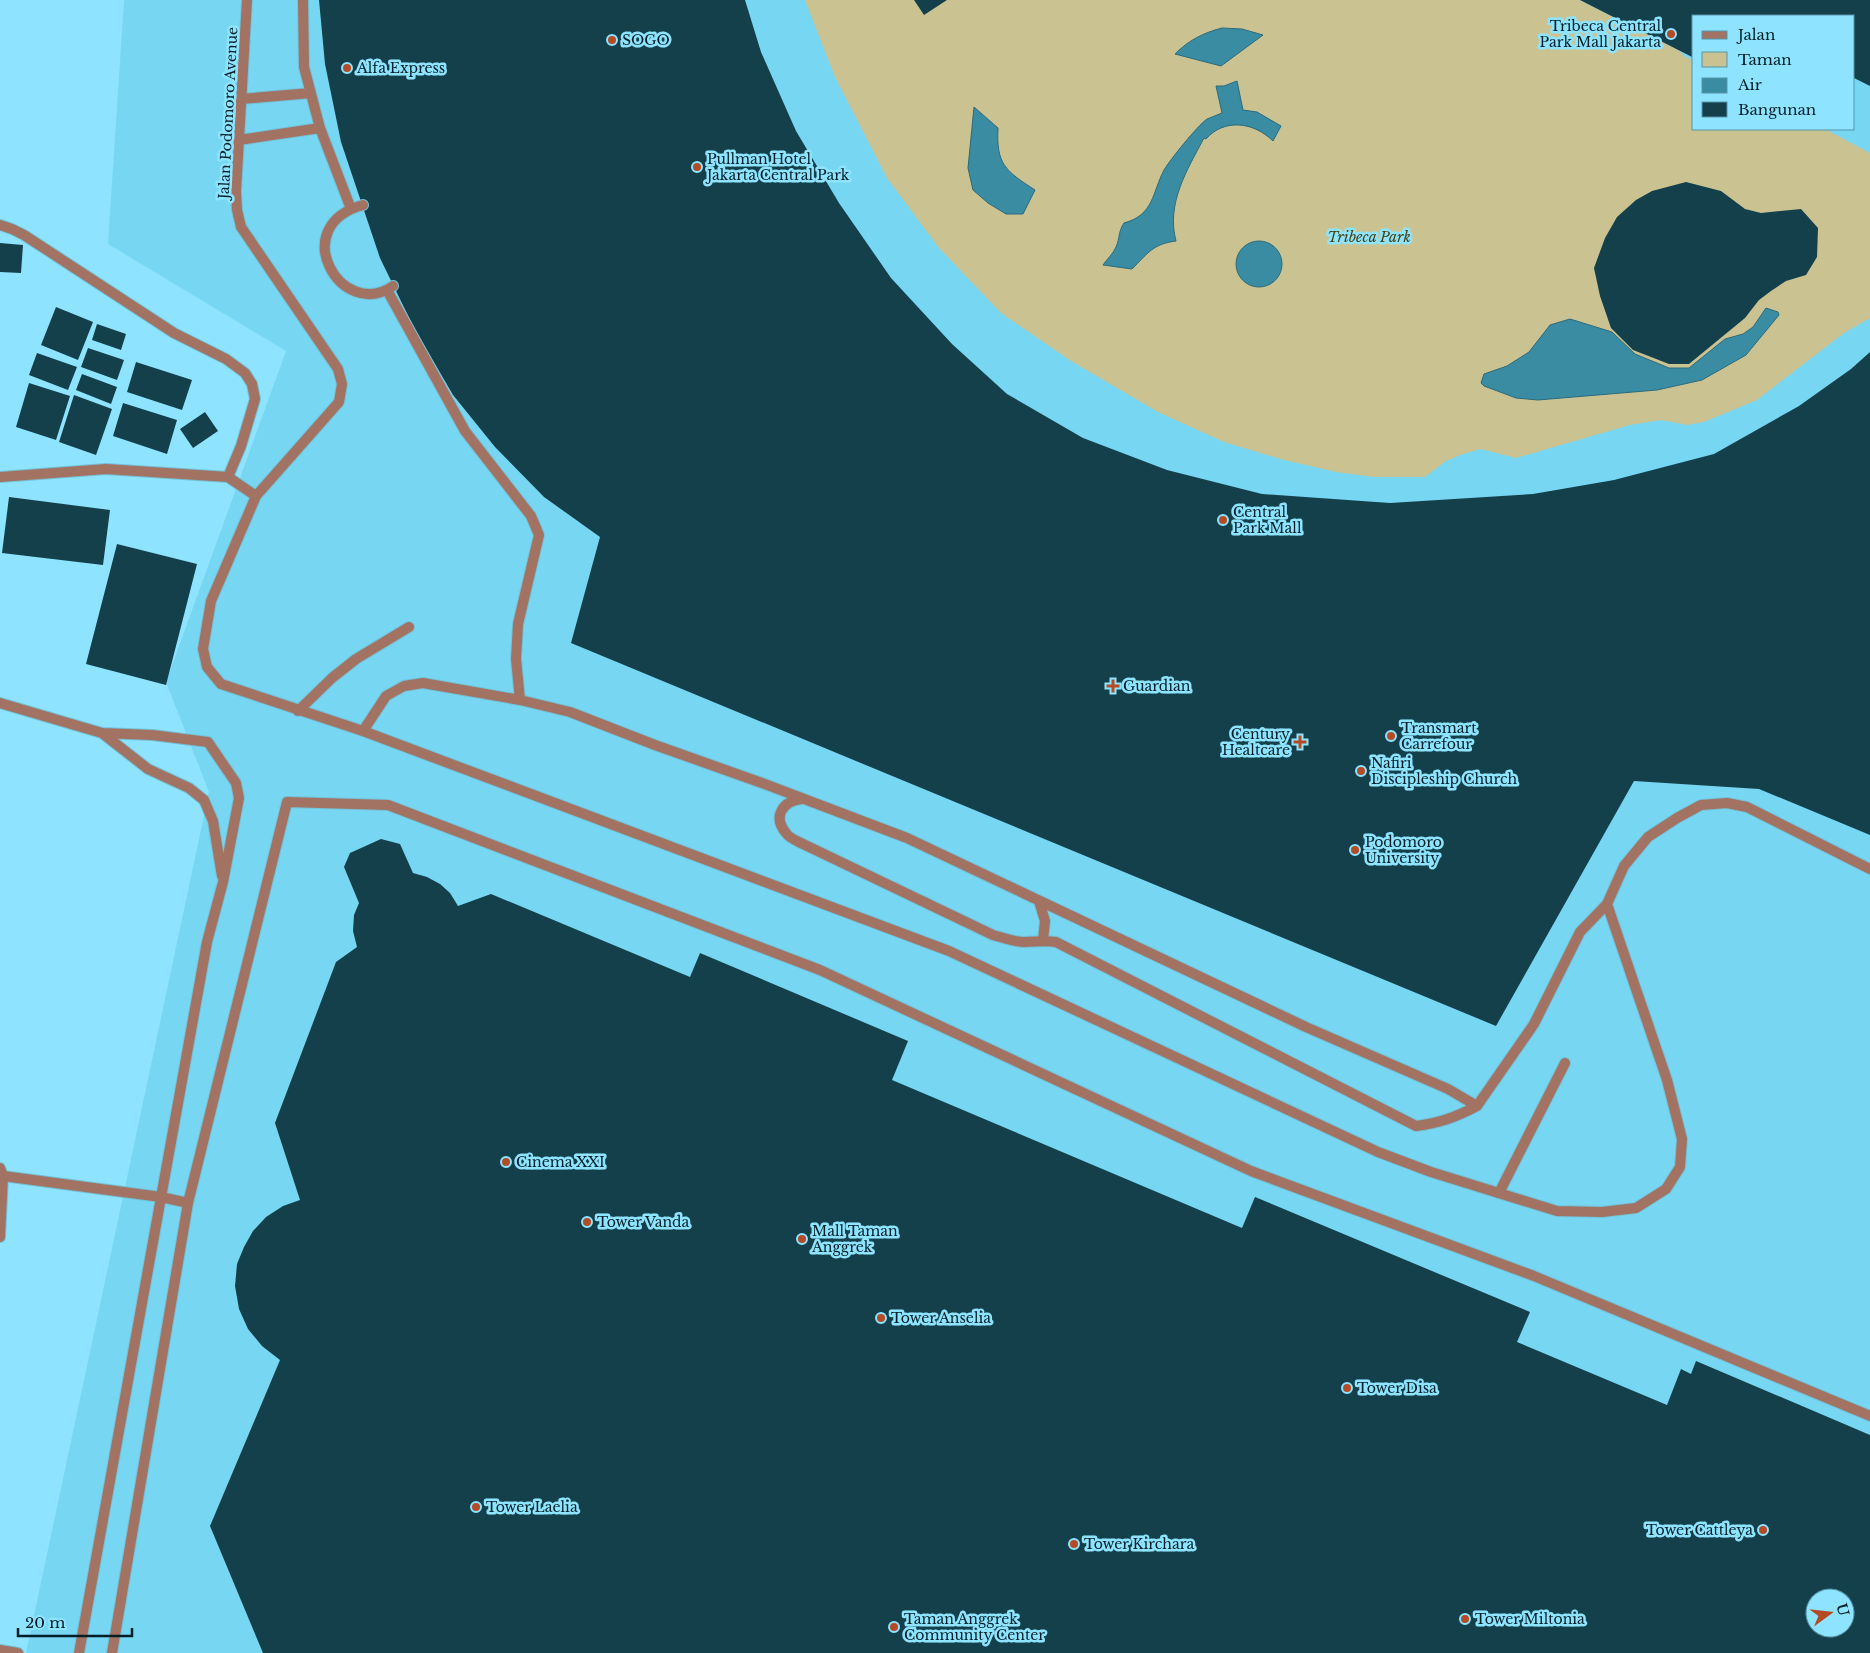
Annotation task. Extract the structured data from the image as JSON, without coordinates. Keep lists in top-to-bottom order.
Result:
{
  "streets": {
    "street": ["Jalan Podomoro Avenue"]
  },
  "parks": ["Tribeca Park"],
  "places": {
    "other": [
      "Tribeca Central Park Mall Jakarta",
      "SOGO",
      "Alfa Express",
      "Pullman Hotel Jakarta Central Park",
      "Central Park Mall",
      "Transmart Carrefour",
      "Nafiri Discipleship Church",
      "Podomoro University",
      "Cinema XXI",
      "Tower Vanda",
      "Mall Taman Anggrek",
      "Tower Anselia",
      "Tower Disa",
      "Tower Laelia",
      "Tower Cattleya",
      "Tower Kirchara",
      "Tower Miltonia",
      "Taman Anggrek Community Center"
    ],
    "health": ["Guardian", "Century Healtcare"]
  },
  "legend": [
    "Jalan",
    "Taman",
    "Air",
    "Bangunan"
  ],
  "scale_bar": "20 m",
  "north": "right"
}
